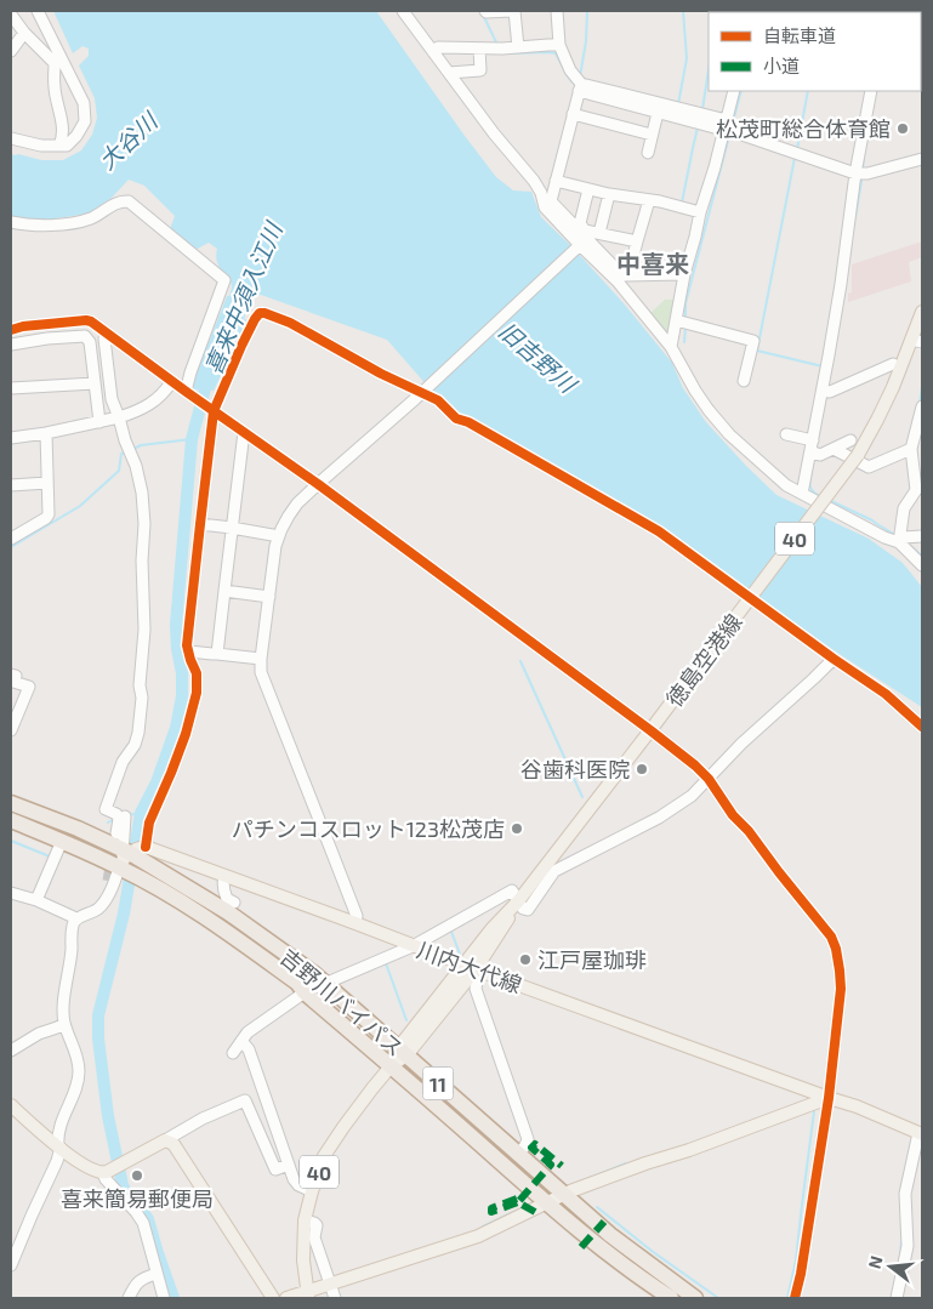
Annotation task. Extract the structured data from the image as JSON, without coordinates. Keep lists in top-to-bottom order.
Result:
{
  "streets": {
    "highway": ["吉野川バイパス", "11"],
    "main road": ["40", "徳島空港線", "川内大代線"]
  },
  "crossings": [
    ["徳島空港線", "川内大代線"],
    ["徳島空港線", "吉野川バイパス"],
    ["川内大代線", "吉野川バイパス"]
  ],
  "districts": ["中喜来"],
  "water": ["大谷川", "喜来中須入江川", "旧吉野川"],
  "places": [
    "松茂町総合体育館",
    "谷歯科医院",
    "パチンコスロット123松茂店",
    "江戸屋珈琲",
    "喜来簡易郵便局"
  ],
  "legend": ["自転車道", "小道"],
  "north": "left"
}
